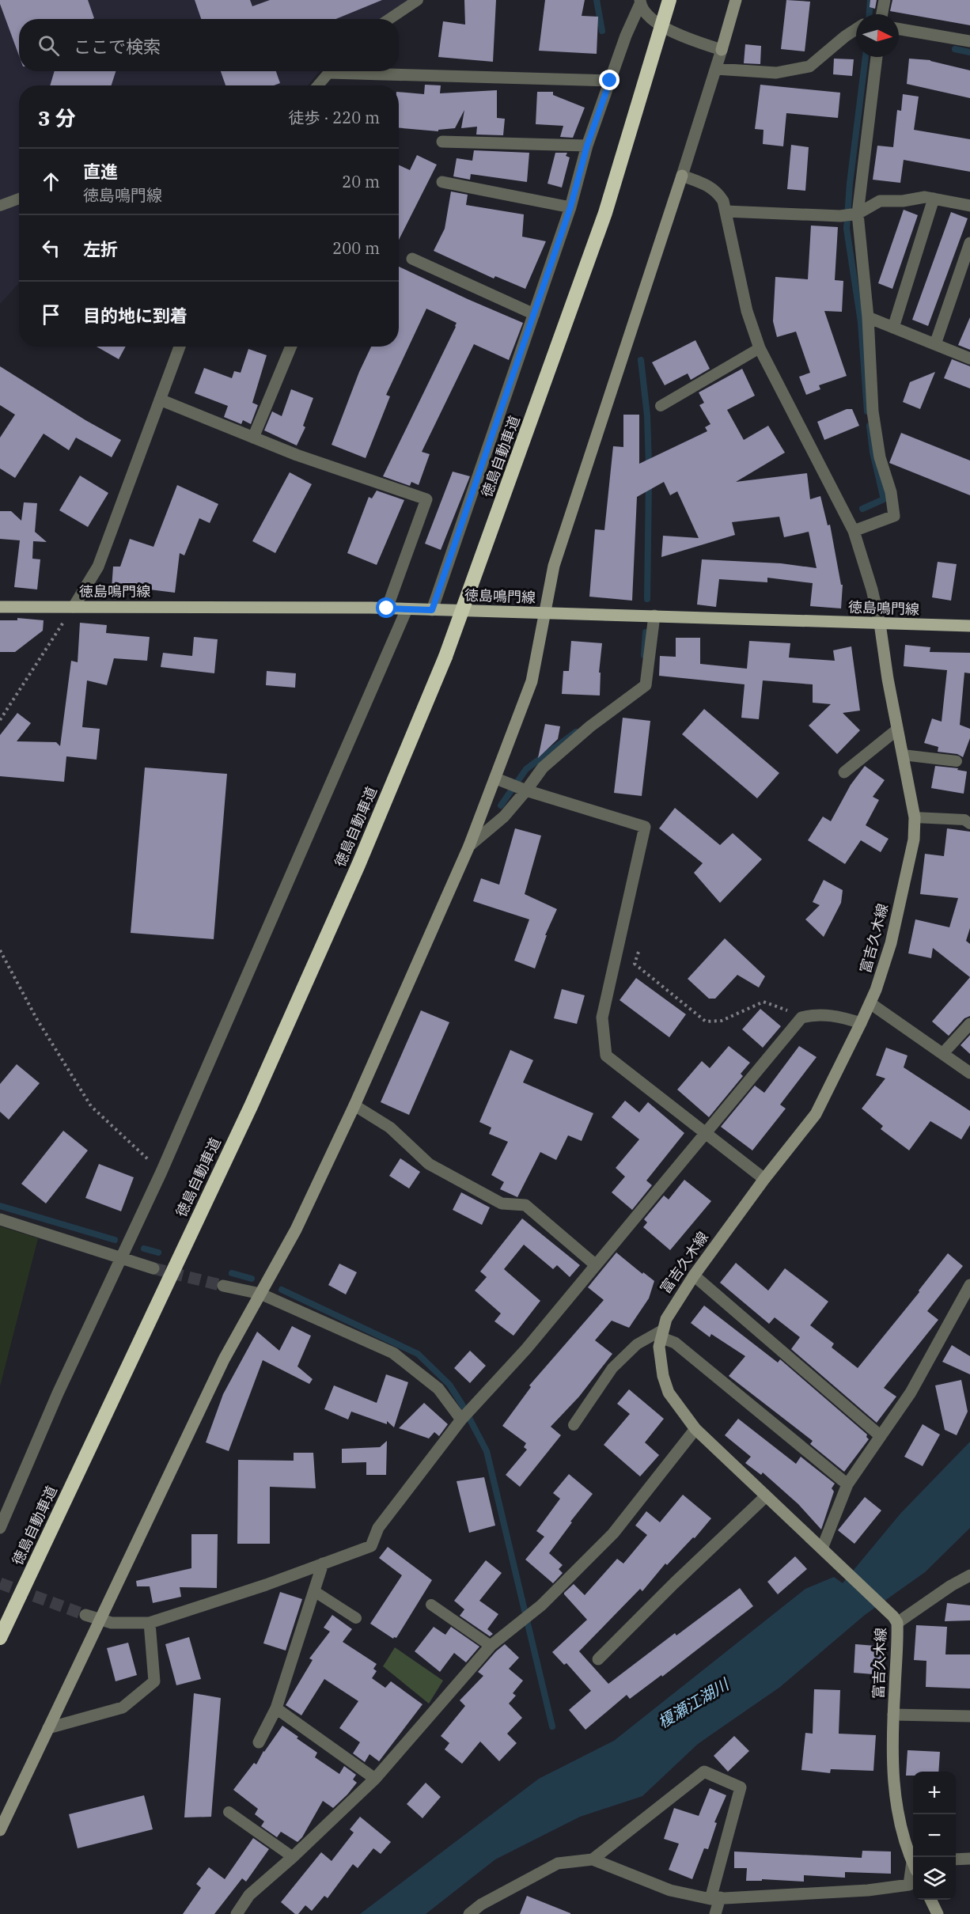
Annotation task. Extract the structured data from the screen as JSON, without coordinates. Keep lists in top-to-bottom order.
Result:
{
  "streets": {
    "highway": ["徳島自動車道"],
    "main road": ["徳島鳴門線"],
    "street": ["富吉久木線"]
  },
  "crossings": [
    ["徳島鳴門線", "富吉久木線"]
  ],
  "water": ["榎瀬江湖川"],
  "north": "right",
  "page": {
    "search": "ここで検索",
    "heading": ["3 分", "徒歩 · 220 m"],
    "list": [
      ["直進", "徳島鳴門線", "20 m"],
      ["左折", "200 m"],
      "目的地に到着"
    ],
    "map_buttons": ["+", "−"]
  }
}
